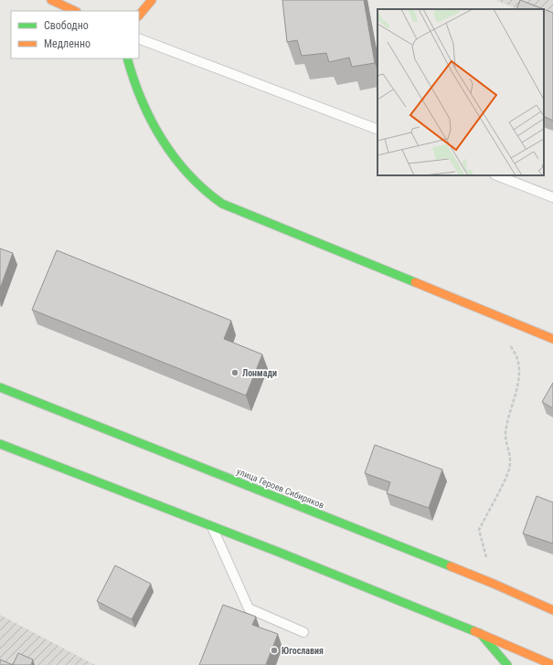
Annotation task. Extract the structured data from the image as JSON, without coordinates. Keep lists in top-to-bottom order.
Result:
{
  "streets": {
    "main road": ["улица Героев Сибиряков"]
  },
  "places": ["Лонмади", "Югославия"],
  "legend": ["Свободно", "Медленно"]
}
